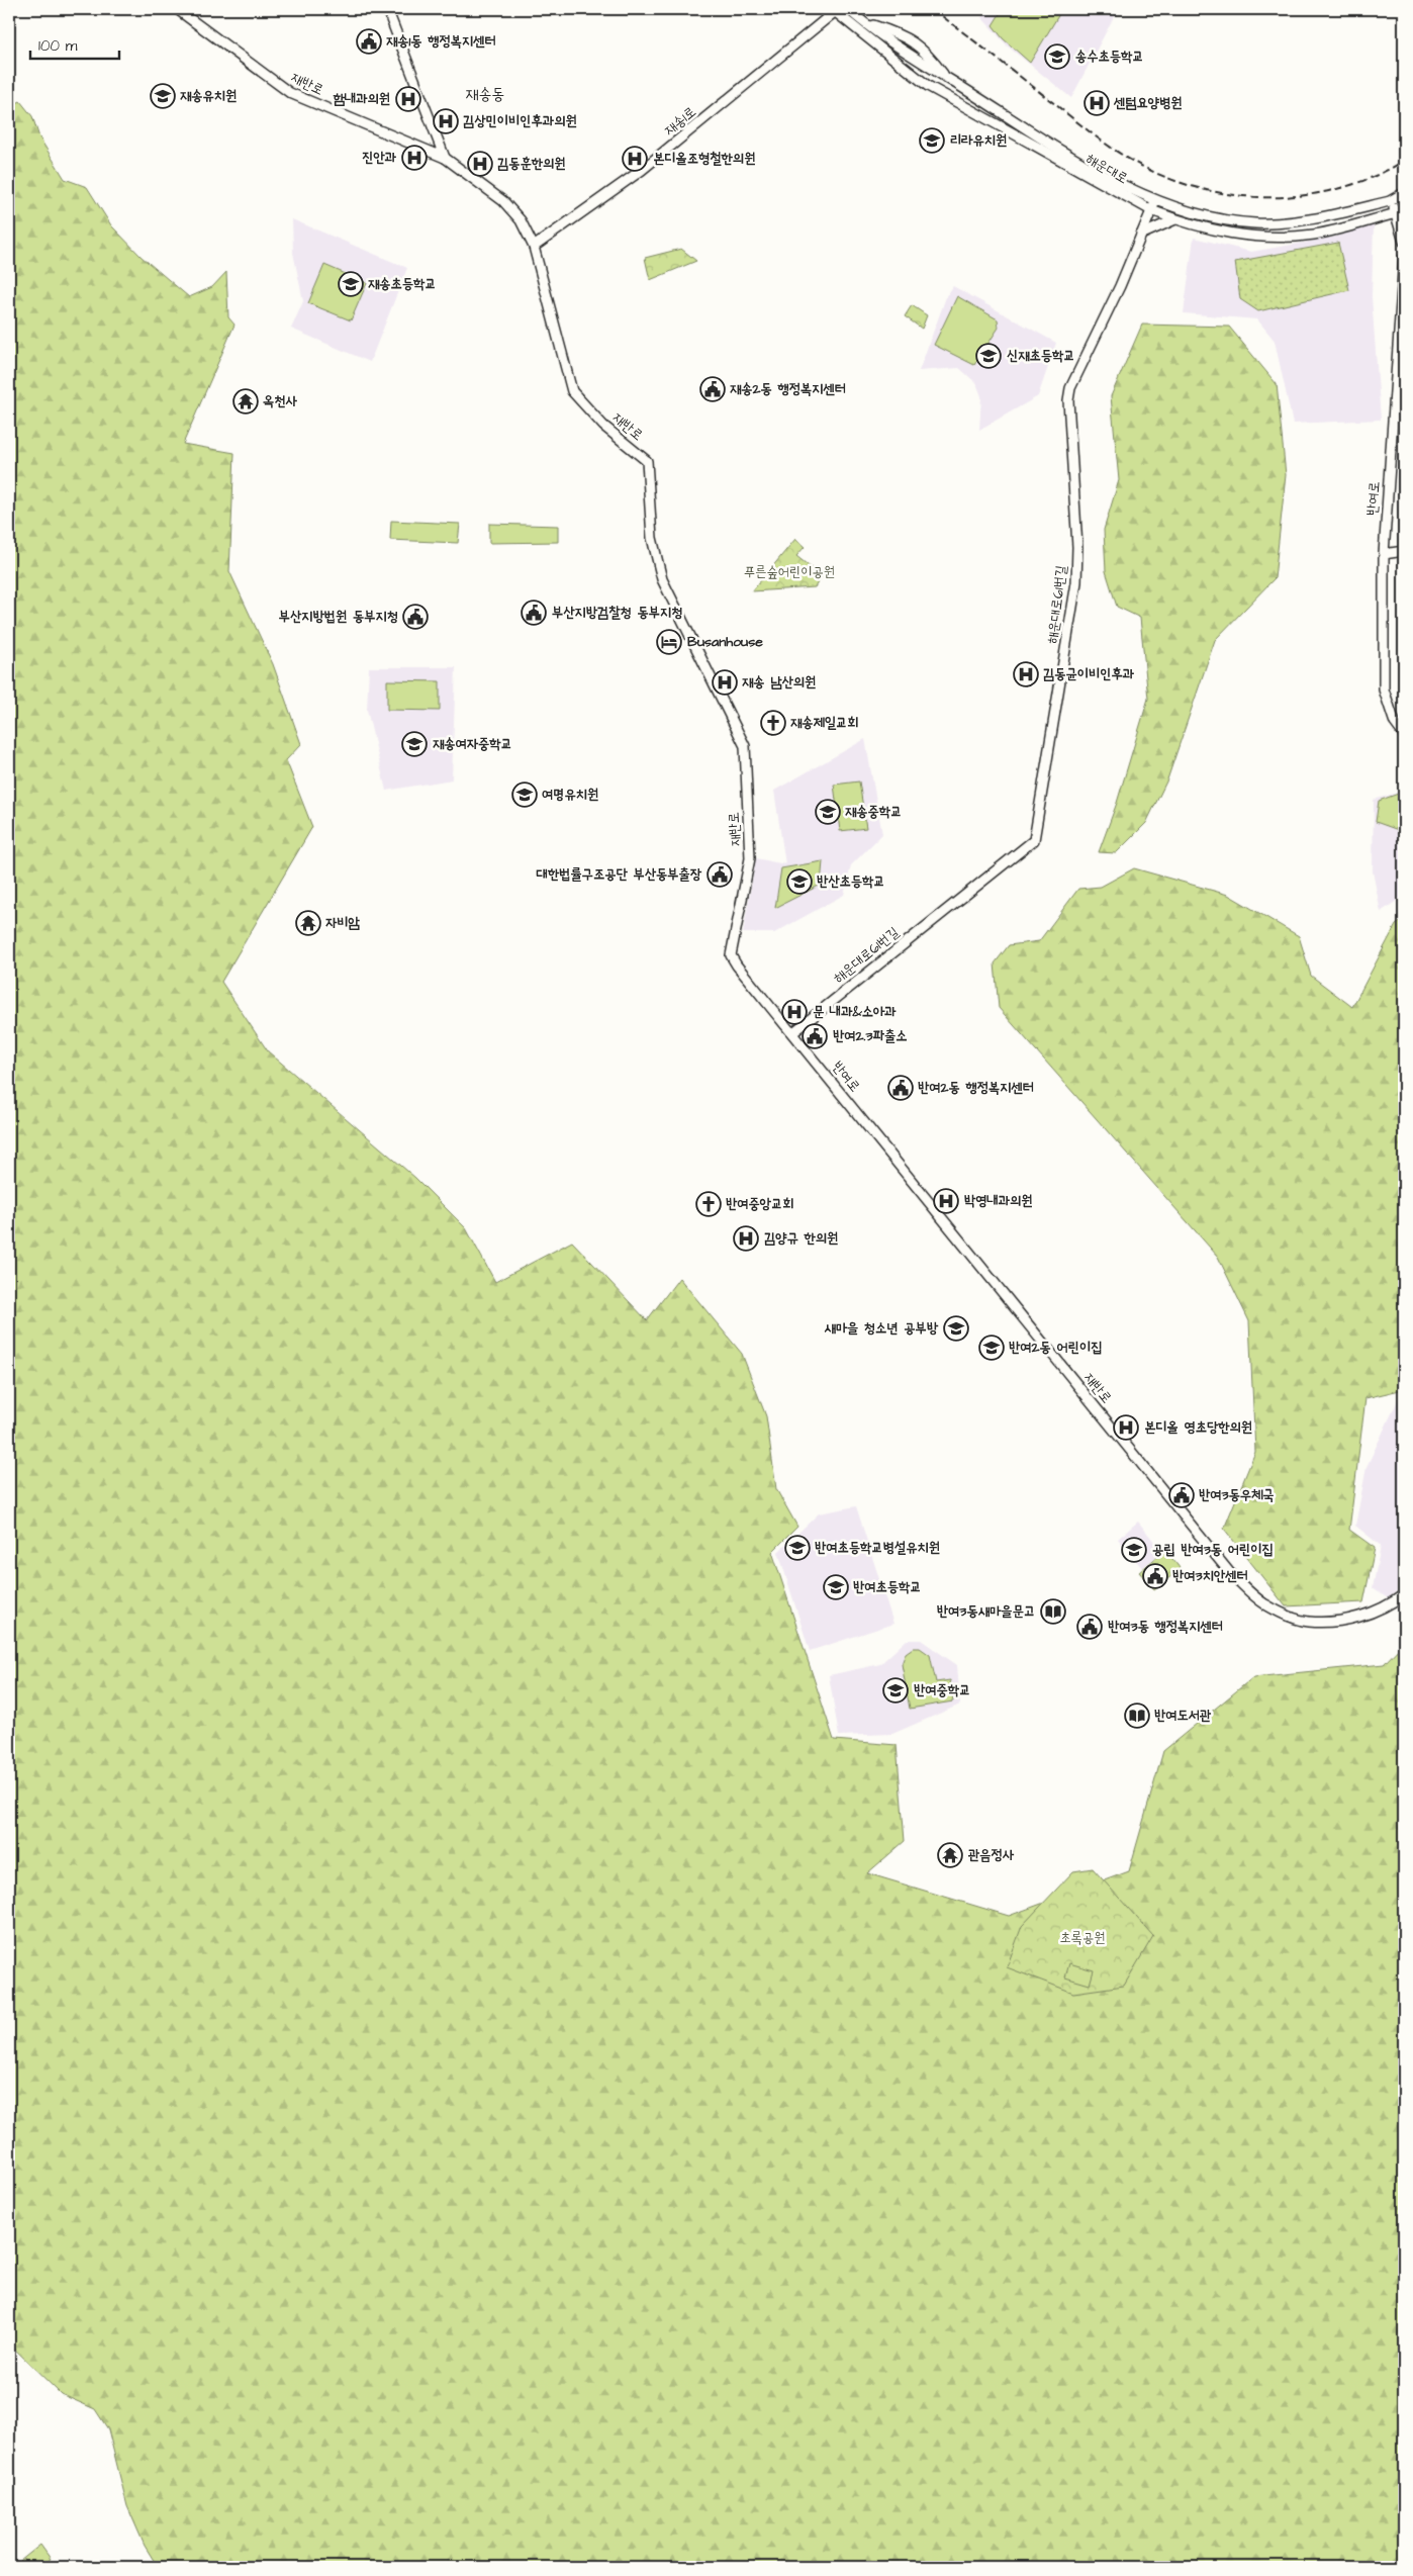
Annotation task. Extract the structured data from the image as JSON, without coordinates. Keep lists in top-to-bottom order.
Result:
{
  "streets": {
    "main road": [
      "재반로",
      "재송1로",
      "해운대로",
      "반여로",
      "해운대로61번길"
    ]
  },
  "crossings": [
    ["재반로", "재송1로"],
    ["재반로", "반여로"],
    ["재반로", "해운대로61번길"],
    ["재송1로", "해운대로"],
    ["해운대로", "해운대로61번길"],
    ["반여로", "해운대로61번길"]
  ],
  "districts": ["재송동"],
  "parks": ["푸른숲어린이공원", "초록공원"],
  "places": {
    "public building": [
      "재송1동 행정복지센터",
      "재송2동 행정복지센터",
      "부산지방검찰청 동부지청",
      "부산지방법원 동부지청",
      "대한법률구조공단 부산동부출장",
      "반여2.3파출소",
      "반여2동 행정복지센터",
      "반여3동우체국",
      "반여3치안센터",
      "반여3동 행정복지센터"
    ],
    "school or university": [
      "송수초등학교",
      "재송유치원",
      "리라유치원",
      "재송초등학교",
      "신재초등학교",
      "재송여자중학교",
      "여명유치원",
      "재송중학교",
      "반산초등학교",
      "새마을 청소년 공부방",
      "반여2동 어린이집",
      "반여초등학교병설유치원",
      "공립 반여3동 어린이집",
      "반여초등학교",
      "반여중학교"
    ],
    "hospital": [
      "함내과의원",
      "센텀요양병원",
      "김상민이비인후과의원",
      "진안과",
      "본디올조형철한의원",
      "김동훈한의원",
      "김동균이비인후과",
      "재송 남산의원",
      "문 내과&소아과",
      "박영내과의원",
      "김양규 한의원",
      "본디올 영초당한의원"
    ],
    "temple": ["옥천사", "자비암", "관음정사"],
    "hotel": ["Busanhouse"],
    "church": ["재송제일교회", "반여중앙교회"],
    "library": ["반여3동새마을문고", "반여도서관"]
  },
  "scale_bar": "100 m"
}
